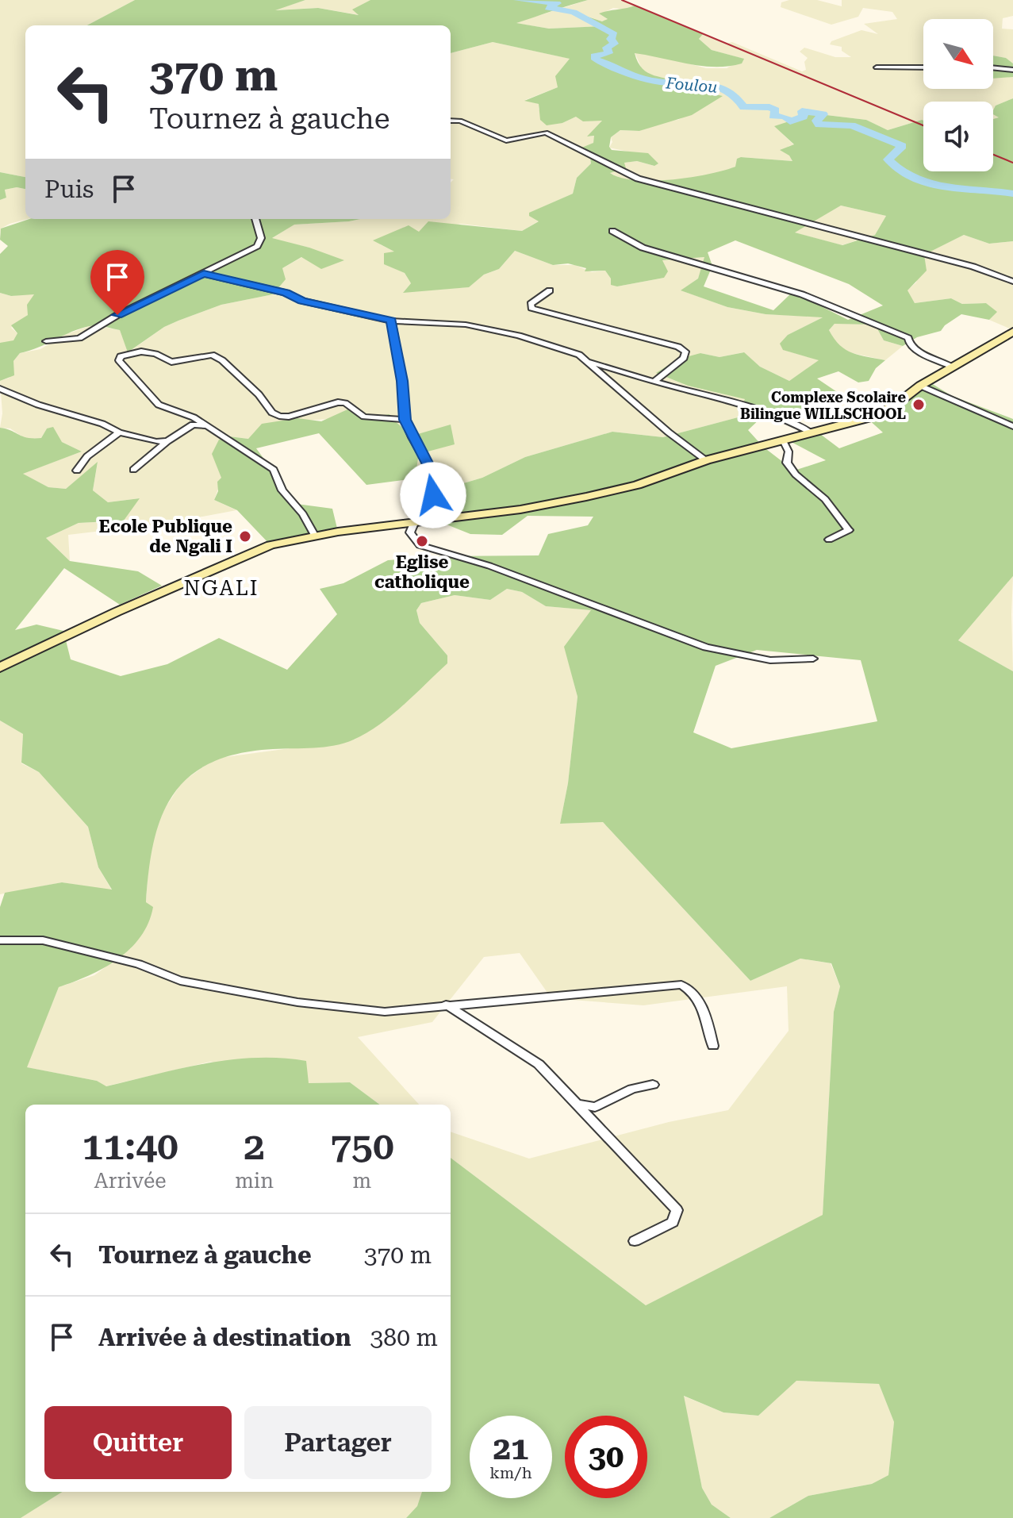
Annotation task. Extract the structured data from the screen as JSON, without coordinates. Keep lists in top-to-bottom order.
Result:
{
  "districts": ["NGALI"],
  "water": ["Foulou"],
  "places": ["Complexe Scolaire Bilingue WILLSCHOOL", "Ecole Publique de Ngali I", "Eglise catholique"],
  "north": "bottom right",
  "page": {
    "turn": ["370 m", "Tournez à gauche"],
    "then": "Puis",
    "eta": [
      "11:40",
      "Arrivée",
      "2",
      "min",
      "750",
      "m"
    ],
    "list": [
      {
        "name": "Tournez à gauche",
        "value": "370 m"
      },
      {
        "name": "Arrivée à destination",
        "value": "380 m"
      }
    ],
    "buttons": ["Quitter", "Partager"],
    "speed": "21 km/h",
    "limit": "30"
  }
}
